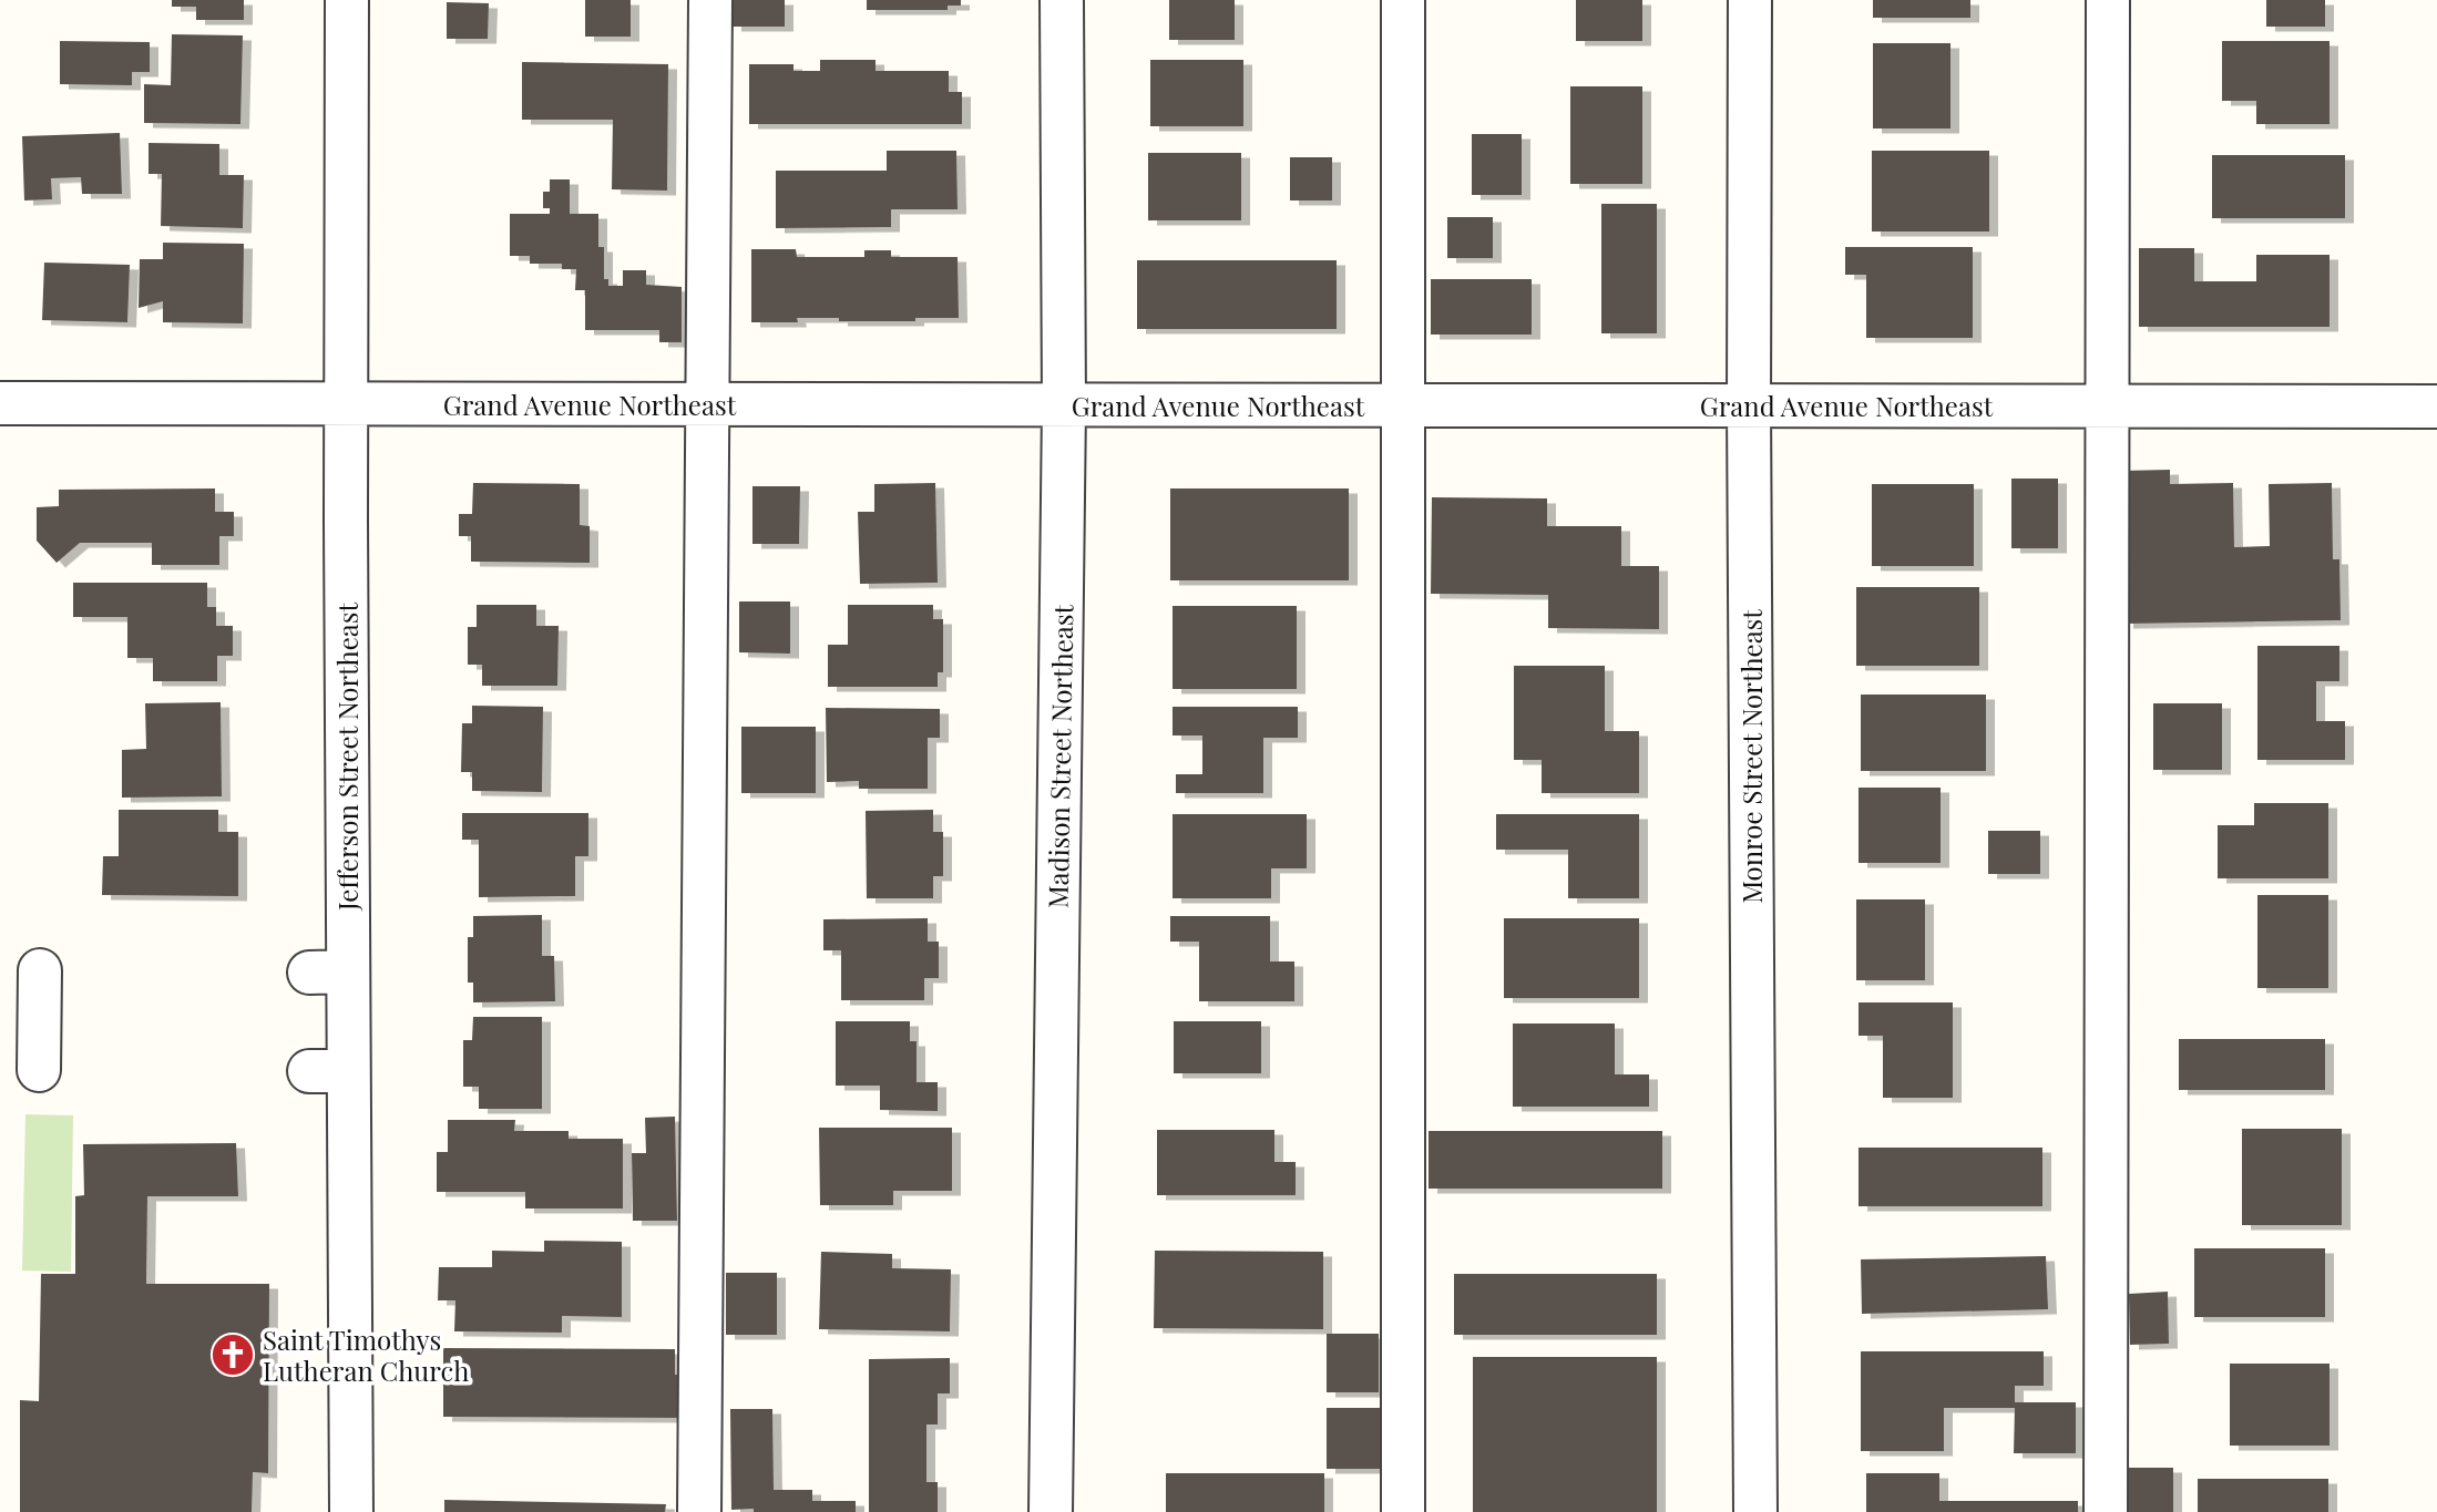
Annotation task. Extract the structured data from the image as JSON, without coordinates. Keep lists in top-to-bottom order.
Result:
{
  "streets": {
    "street": [
      "Grand Avenue Northeast",
      "Jefferson Street Northeast",
      "Madison Street Northeast",
      "Monroe Street Northeast"
    ]
  },
  "crossings": [
    ["Grand Avenue Northeast", "Jefferson Street Northeast"],
    ["Grand Avenue Northeast", "Madison Street Northeast"],
    ["Grand Avenue Northeast", "Monroe Street Northeast"]
  ],
  "places": {
    "church": ["Saint Timothys Lutheran Church"]
  }
}
